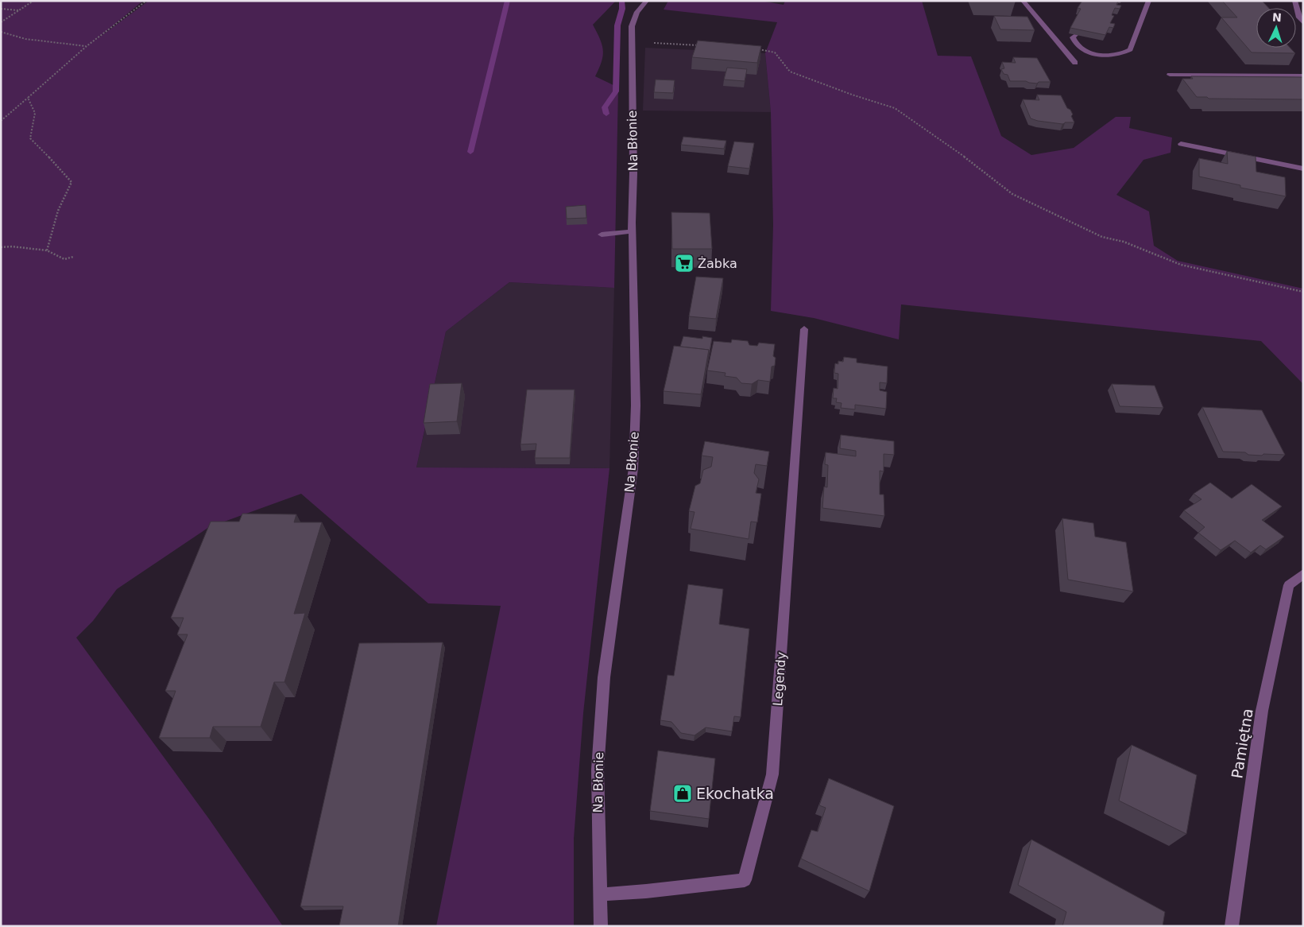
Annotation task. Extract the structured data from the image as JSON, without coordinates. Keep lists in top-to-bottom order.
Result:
{
  "streets": {
    "street": ["Na Błonie", "Legendy", "Pamiętna"]
  },
  "crossings": [
    ["Na Błonie", "Legendy"]
  ],
  "places": {
    "supermarket": ["Żabka"],
    "shop": ["Ekochatka"]
  },
  "north": "top"
}
